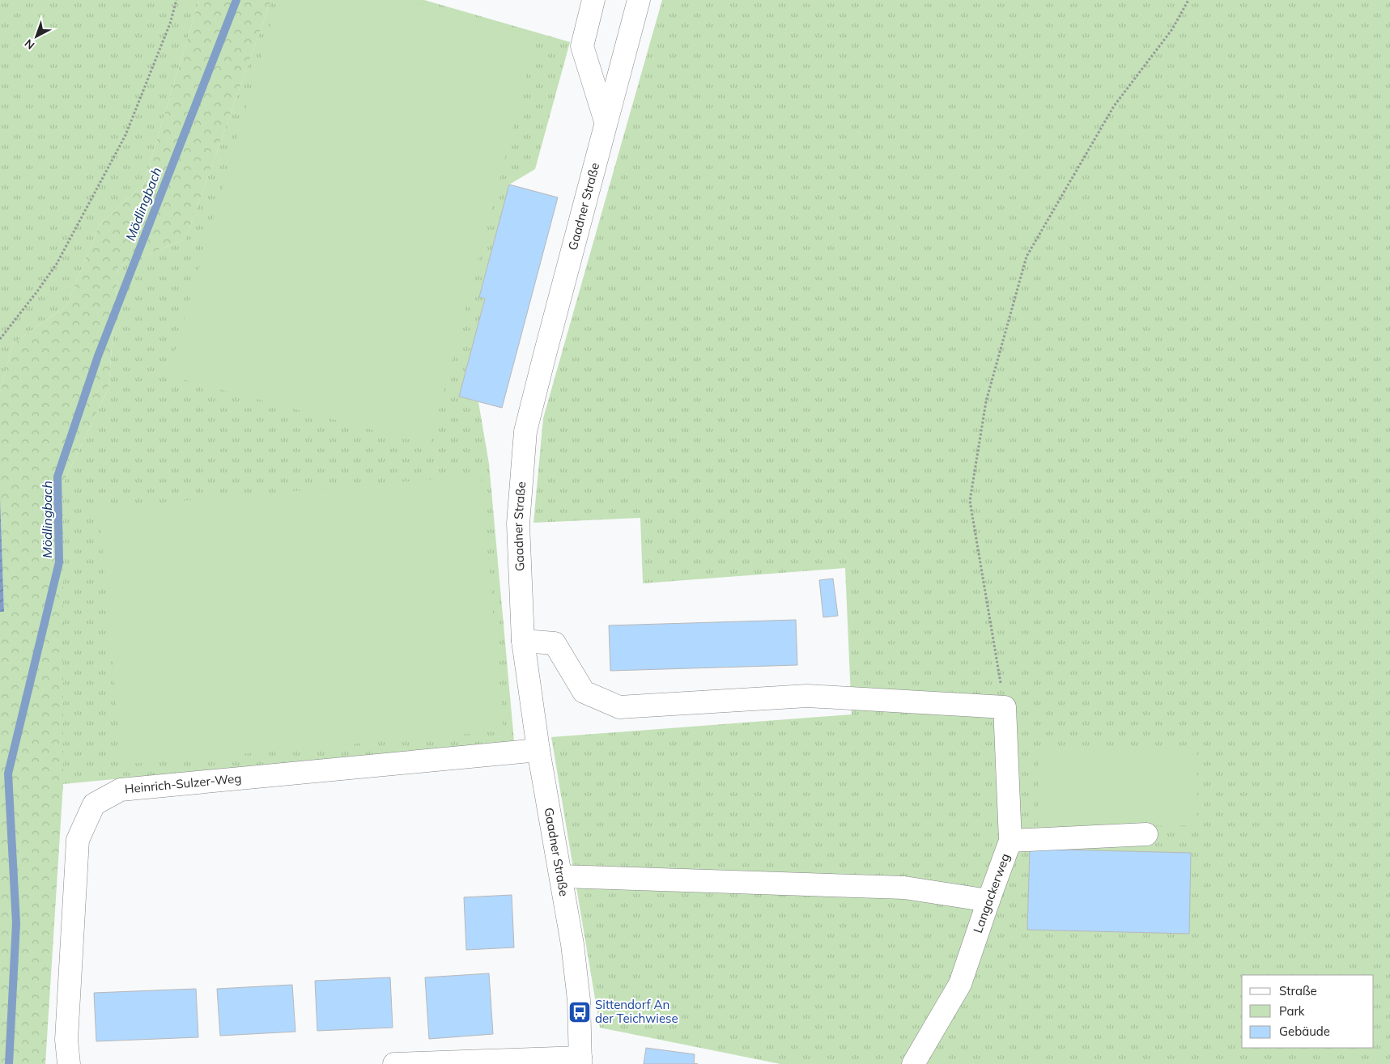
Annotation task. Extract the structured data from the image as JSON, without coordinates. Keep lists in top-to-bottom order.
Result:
{
  "streets": {
    "street": ["Gaadner Straße", "Heinrich-Sulzer-Weg", "Langackerweg"]
  },
  "crossings": [
    ["Gaadner Straße", "Heinrich-Sulzer-Weg"]
  ],
  "water": ["Mödlingbach"],
  "places": {
    "bus stop": ["Sittendorf An der Teichwiese"]
  },
  "legend": ["Straße", "Park", "Gebäude"],
  "north": "bottom left"
}
